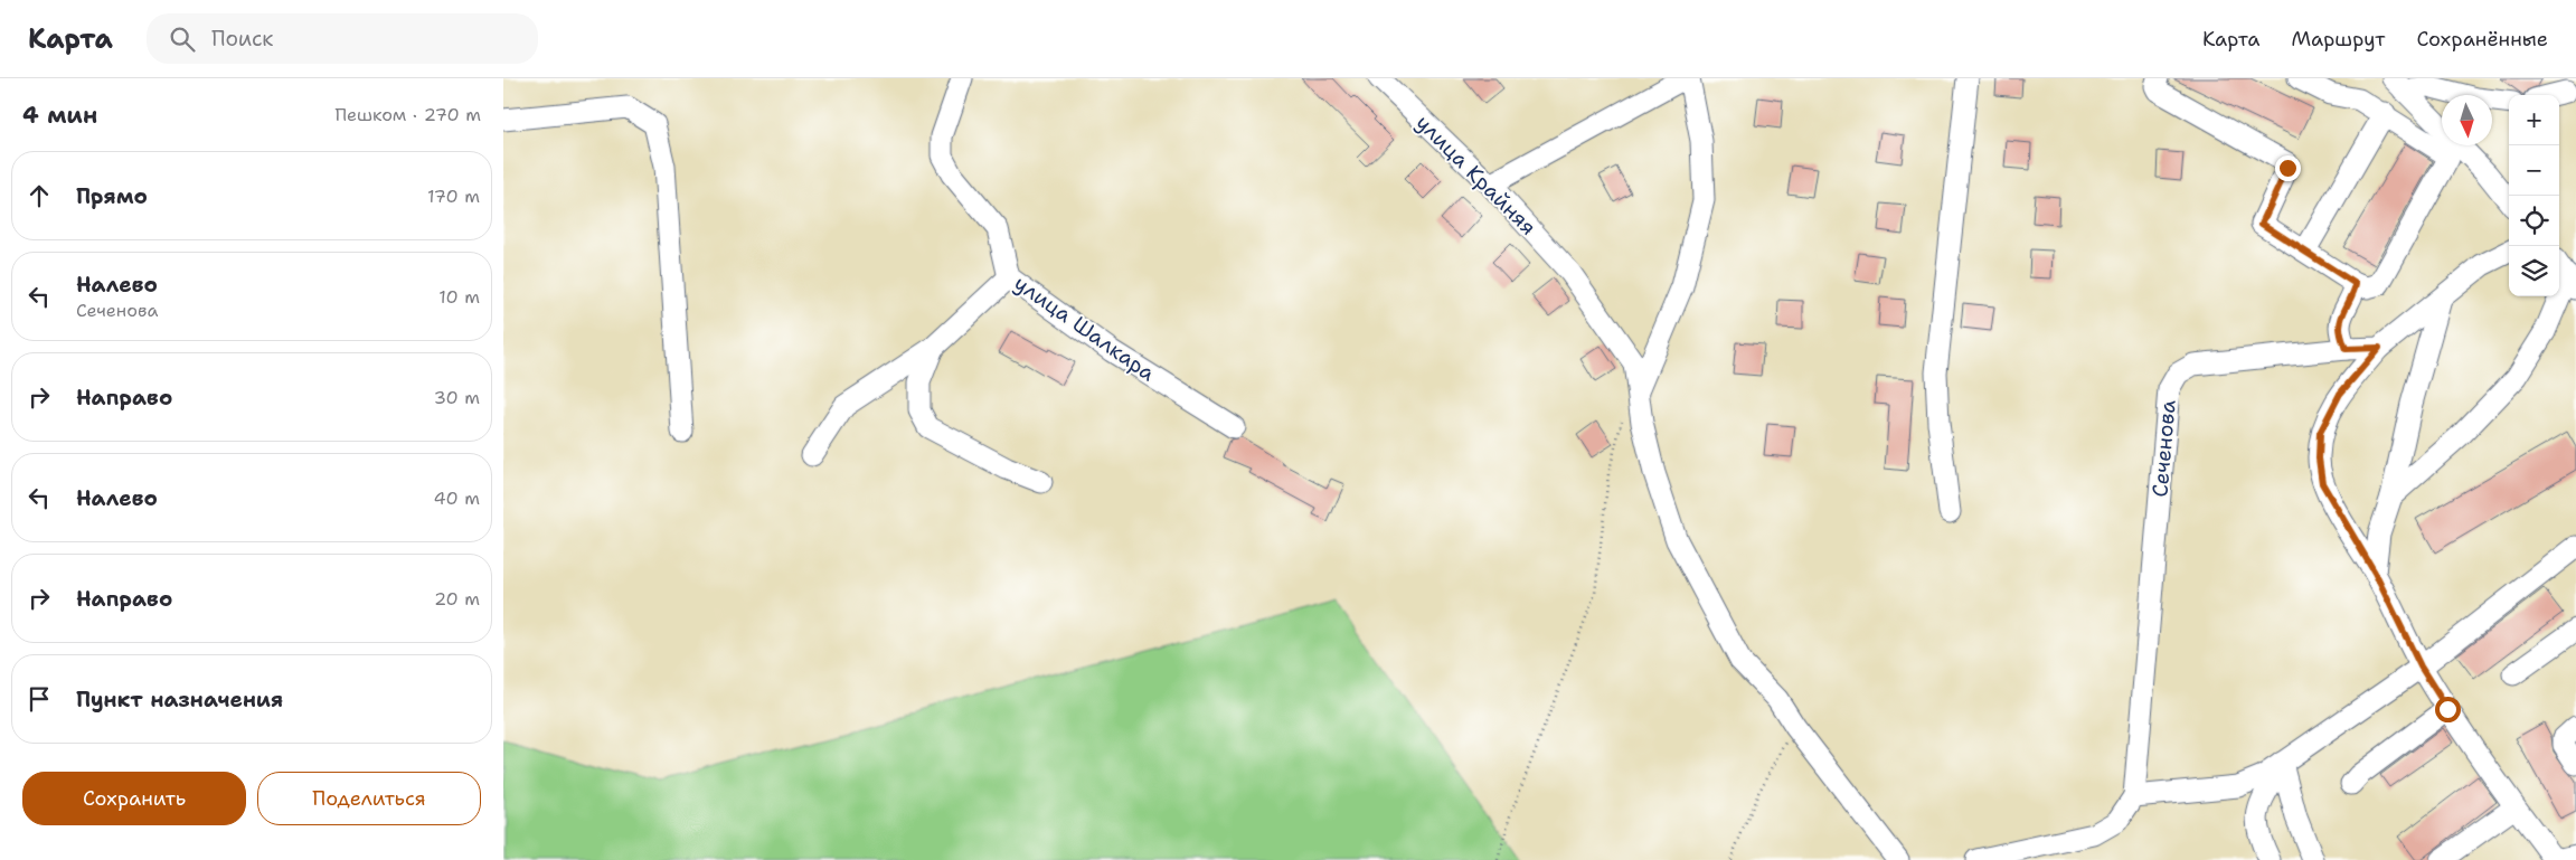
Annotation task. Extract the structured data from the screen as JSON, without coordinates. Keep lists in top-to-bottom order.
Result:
{
  "streets": {
    "street": ["улица Крайняя", "улица Шалкара", "Сеченова"]
  },
  "north": "bottom",
  "page": {
    "header": "Карта",
    "search": "Поиск",
    "nav": ["Карта", "Маршрут", "Сохранённые"],
    "heading": ["4 мин", "Пешком · 270 m"],
    "map_buttons": ["+", "−"],
    "list": [
      ["Прямо", "170 m"],
      ["Налево", "Сеченова", "10 m"],
      ["Направо", "30 m"],
      ["Налево", "40 m"],
      ["Направо", "20 m"],
      "Пункт назначения"
    ],
    "buttons": ["Сохранить", "Поделиться"]
  }
}
